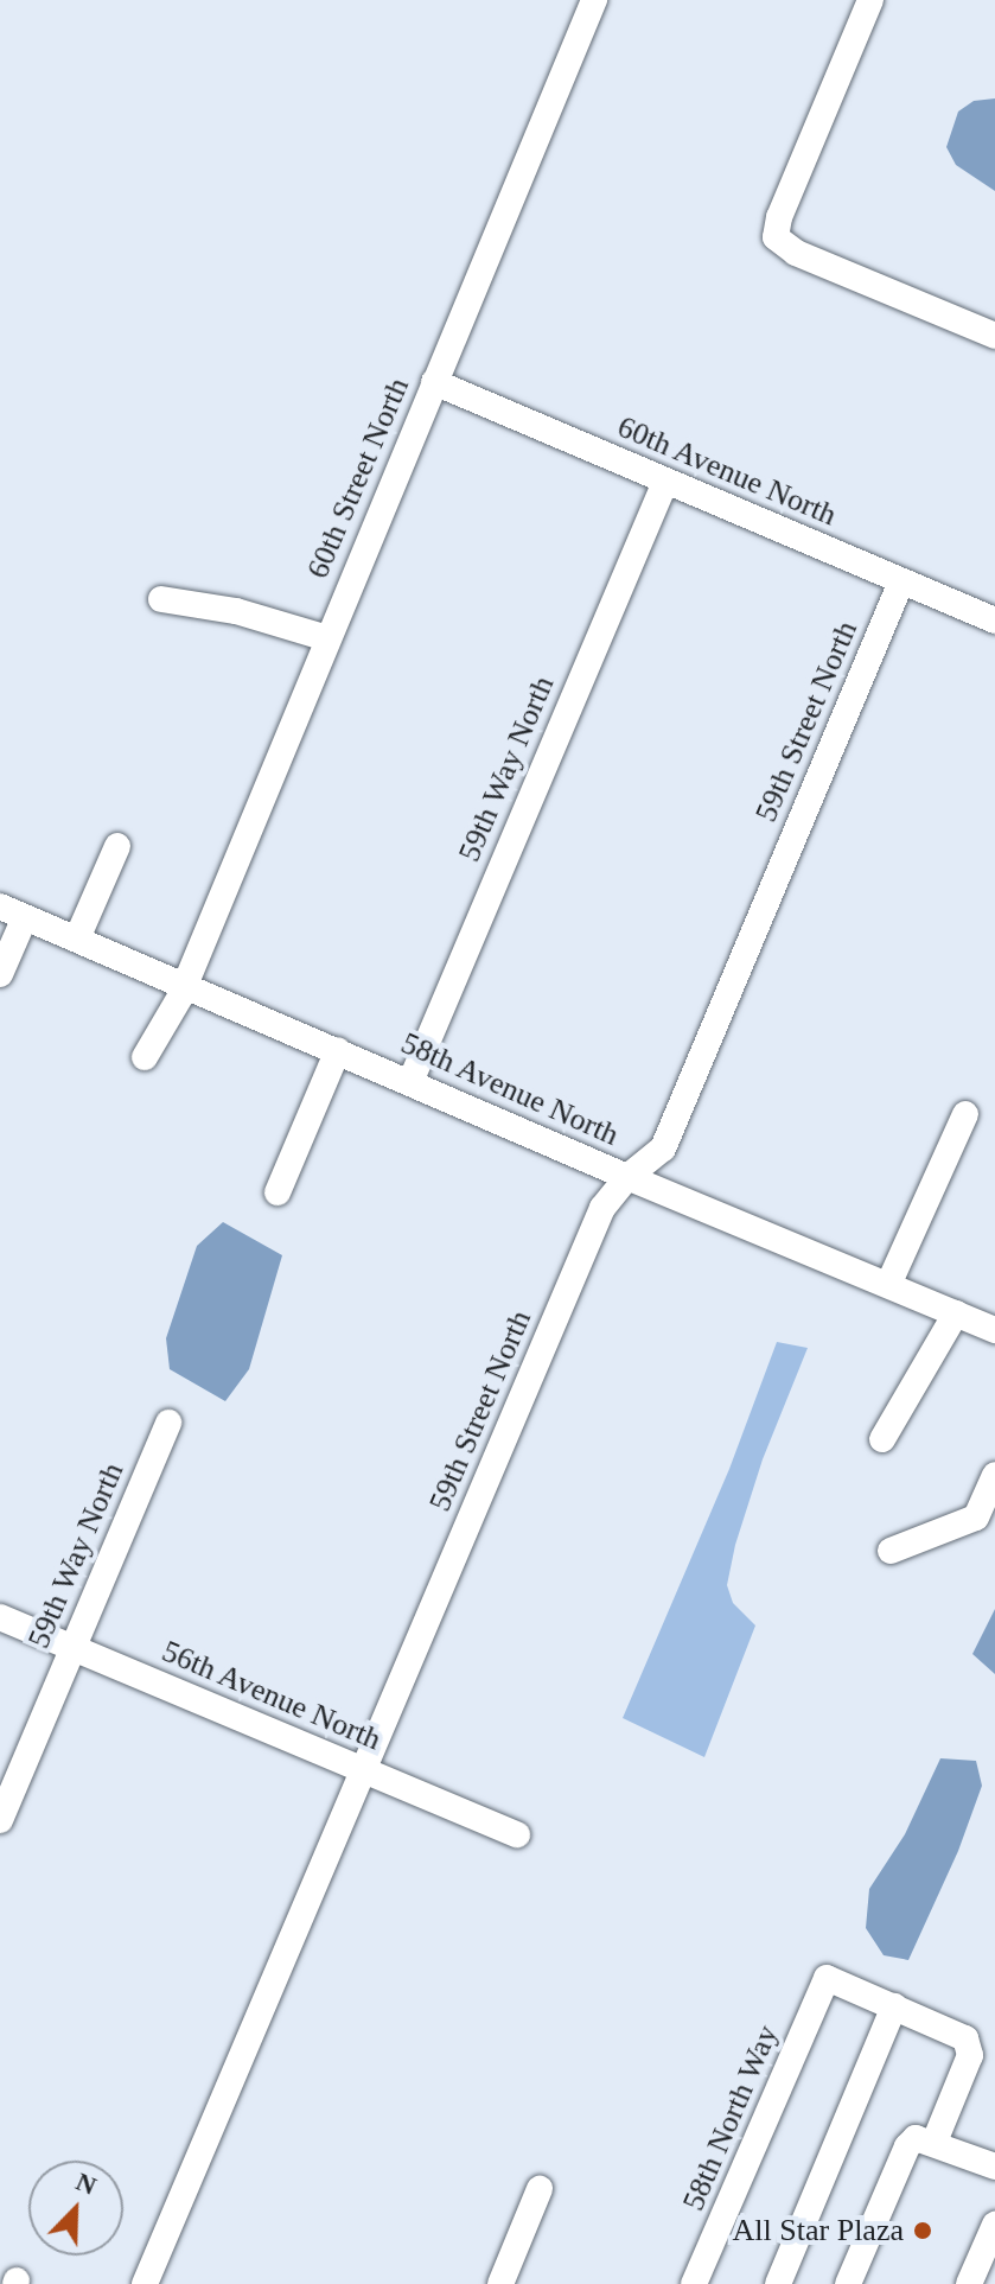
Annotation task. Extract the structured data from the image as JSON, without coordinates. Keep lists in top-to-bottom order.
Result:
{
  "streets": {
    "street": [
      "60th Avenue North",
      "60th Street North",
      "59th Street North",
      "59th Way North",
      "58th Avenue North",
      "56th Avenue North",
      "58th North Way"
    ]
  },
  "crossings": [
    ["60th Avenue North", "60th Street North"],
    ["60th Avenue North", "59th Street North"],
    ["60th Avenue North", "59th Way North"],
    ["60th Street North", "58th Avenue North"],
    ["59th Street North", "58th Avenue North"],
    ["59th Street North", "56th Avenue North"],
    ["59th Way North", "58th Avenue North"],
    ["59th Way North", "56th Avenue North"]
  ],
  "places": ["All Star Plaza"],
  "north": "top right"
}
